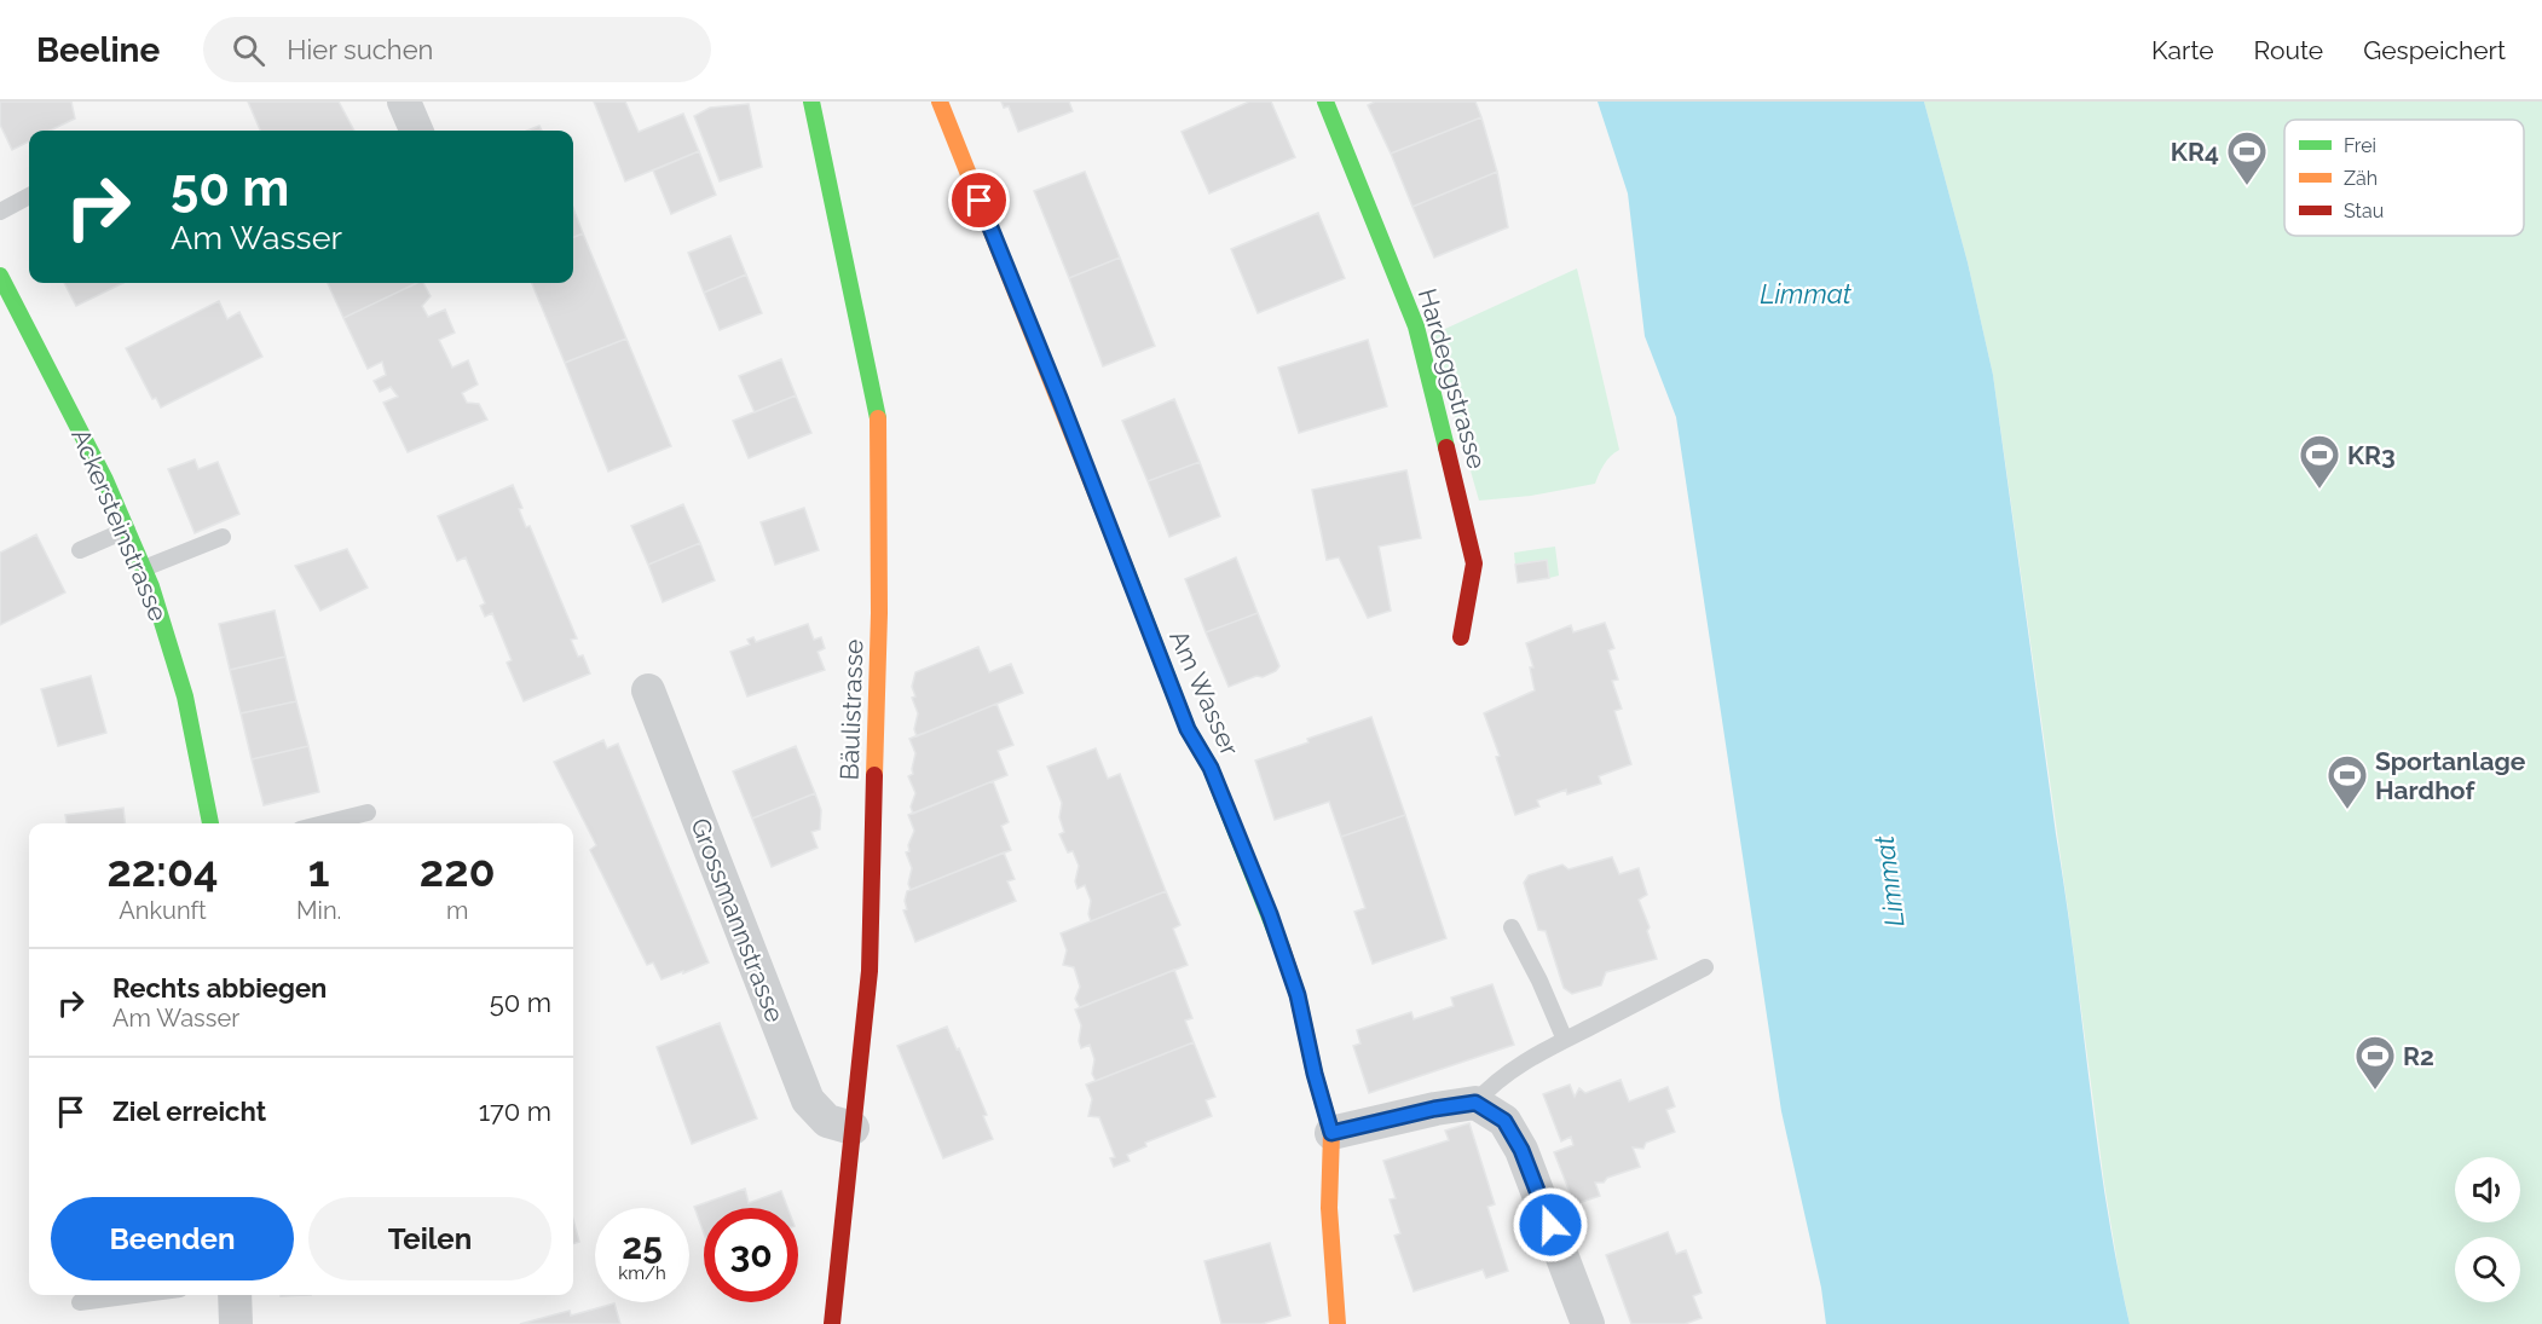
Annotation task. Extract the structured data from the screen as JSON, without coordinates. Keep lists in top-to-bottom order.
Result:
{
  "streets": {
    "street": [
      "Hardeggstrasse",
      "Ackersteinstrasse",
      "Am Wasser",
      "Bäulistrasse",
      "Grossmannstrasse"
    ]
  },
  "crossings": [
    ["Bäulistrasse", "Grossmannstrasse"]
  ],
  "water": ["Limmat"],
  "places": {
    "sports": [
      "KR4",
      "KR3",
      "Sportanlage Hardhof",
      "R2"
    ]
  },
  "legend": ["Frei", "Zäh", "Stau"],
  "page": {
    "header": "Beeline",
    "search": "Hier suchen",
    "nav": ["Karte", "Route", "Gespeichert"],
    "turn": ["50 m", "Am Wasser"],
    "eta": [
      "22:04",
      "Ankunft",
      "1",
      "Min.",
      "220",
      "m"
    ],
    "list": [
      {
        "name": "Rechts abbiegen",
        "note": "Am Wasser",
        "value": "50 m"
      },
      {
        "name": "Ziel erreicht",
        "value": "170 m"
      }
    ],
    "buttons": ["Beenden", "Teilen"],
    "speed": "25 km/h",
    "limit": "30"
  }
}
